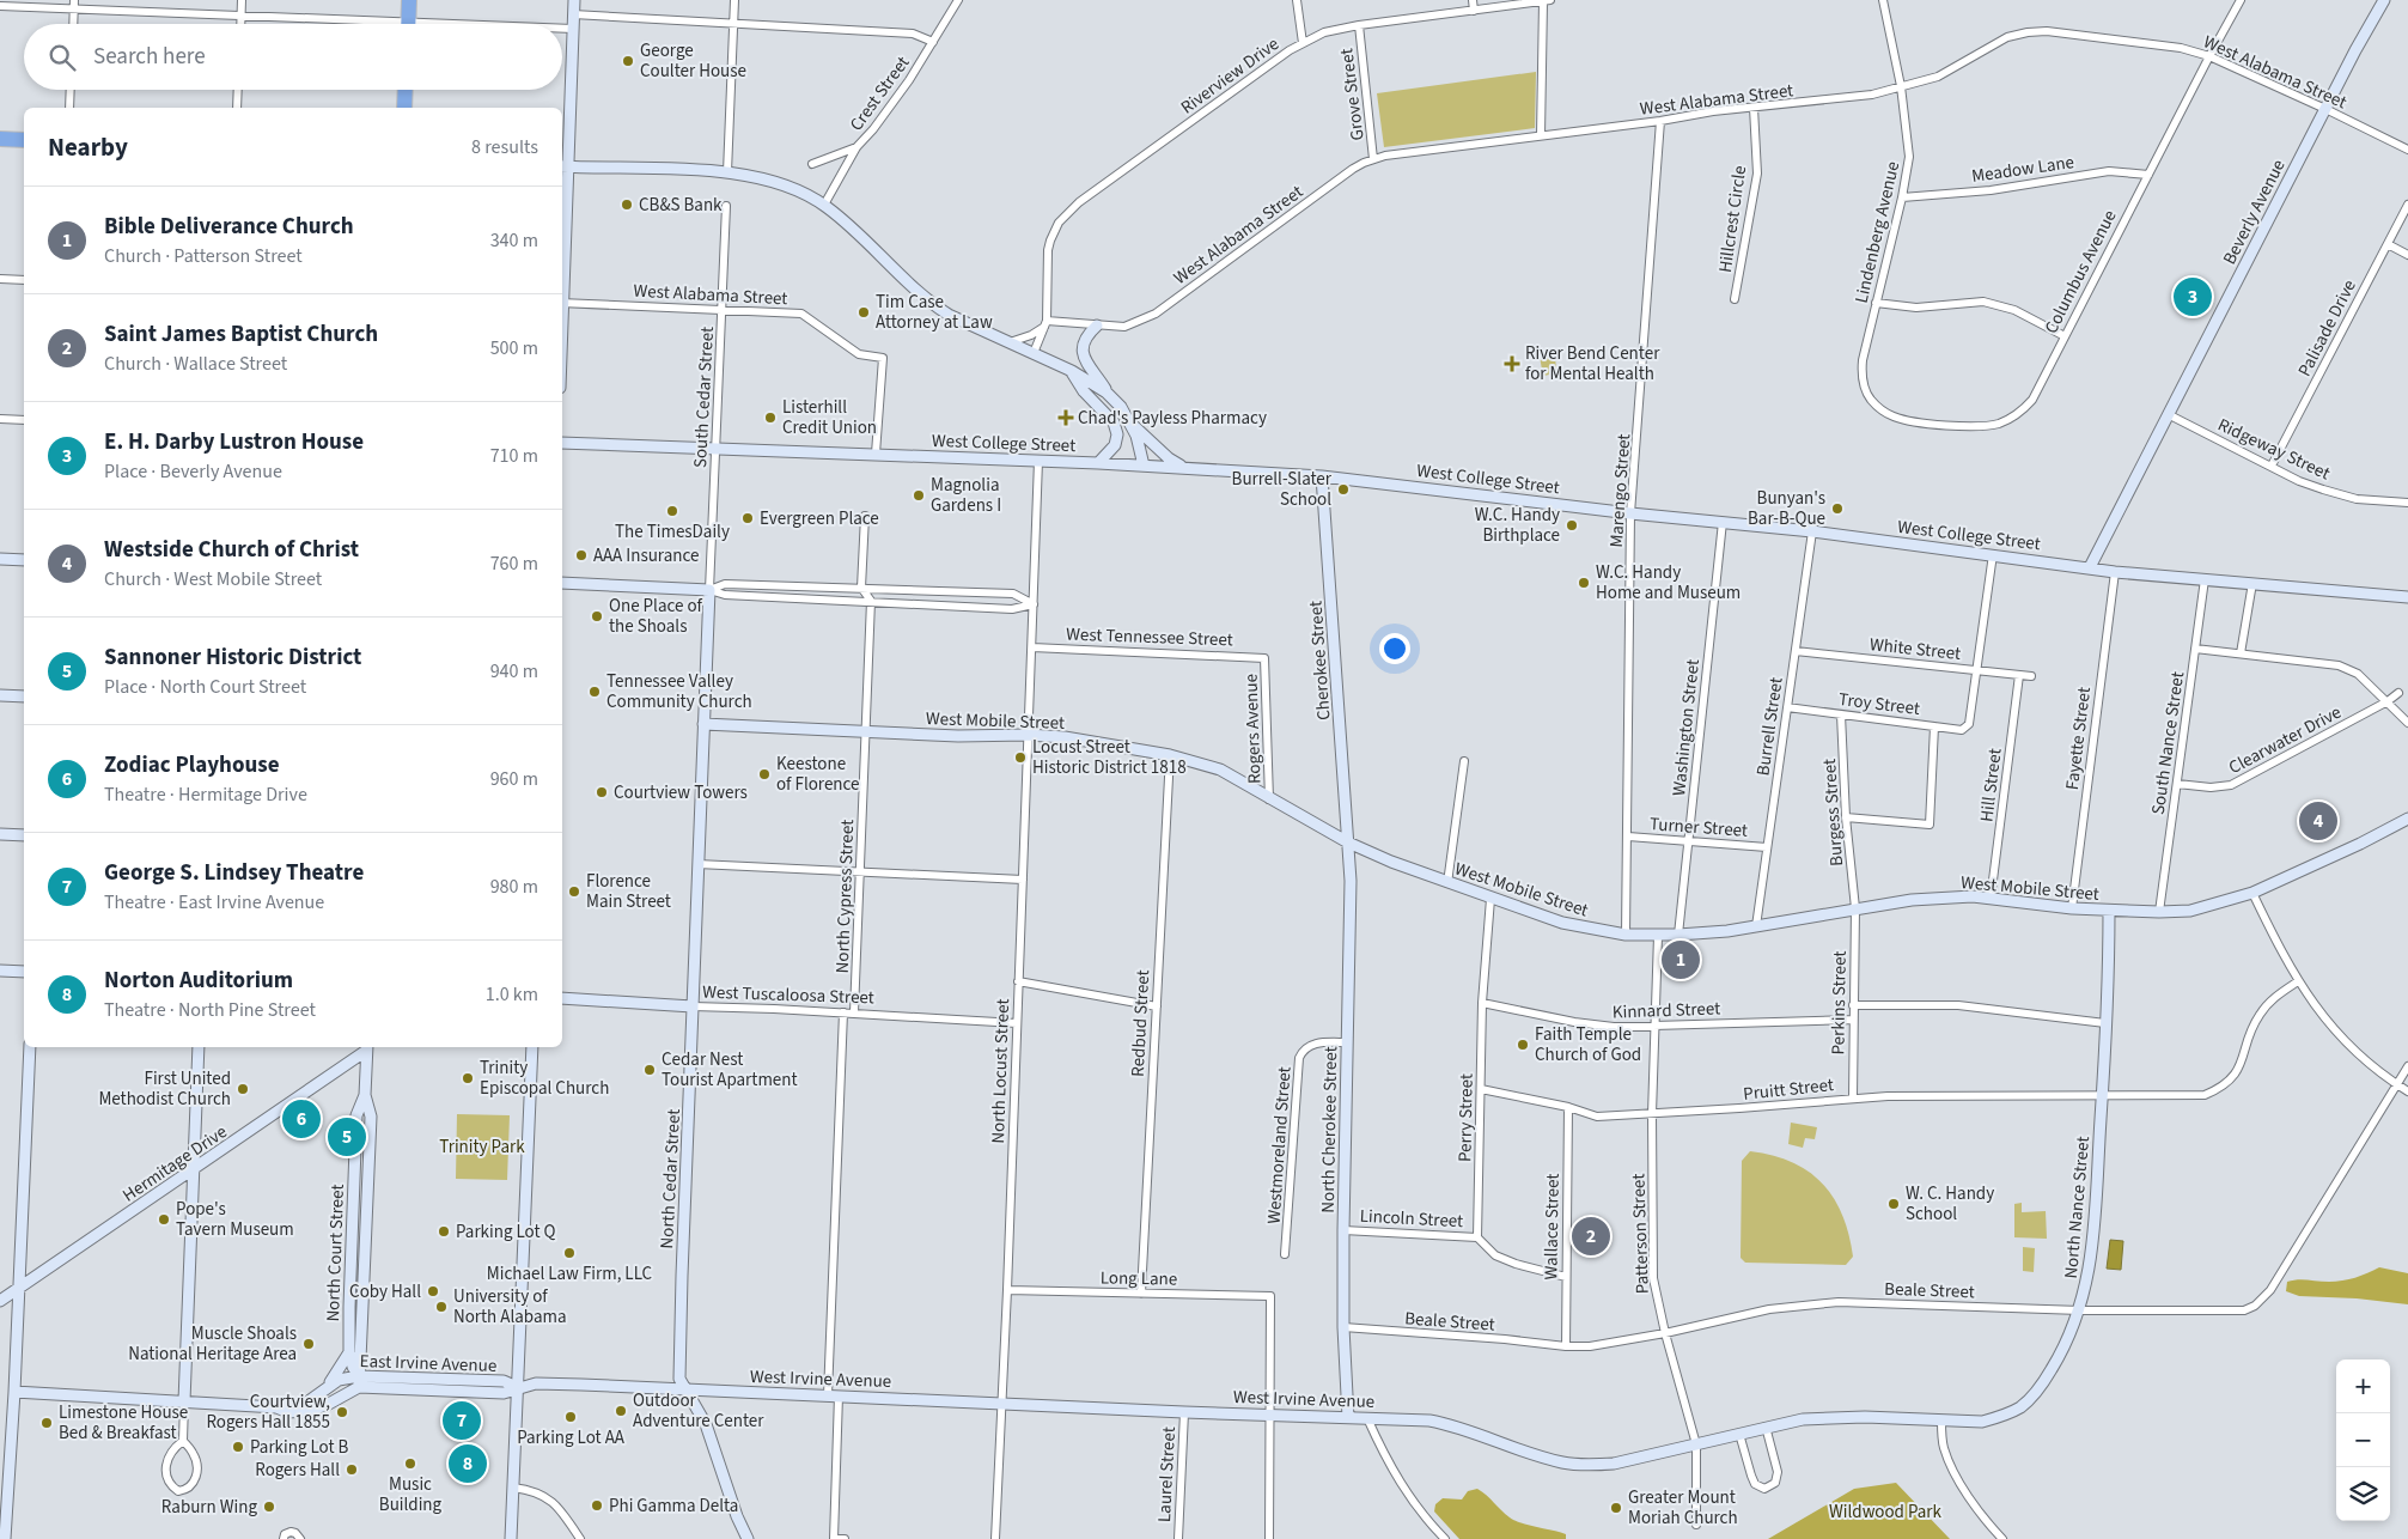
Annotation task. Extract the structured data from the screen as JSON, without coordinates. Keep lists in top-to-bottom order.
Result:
{
  "streets": {
    "street": [
      "West Alabama Street",
      "Riverview Drive",
      "Crest Street",
      "Grove Street",
      "Meadow Lane",
      "Beverly Avenue",
      "Hillcrest Circle",
      "Lindenberg Avenue",
      "Columbus Avenue",
      "Palisade Drive",
      "South Cedar Street",
      "West College Street",
      "Ridgeway Street",
      "Marengo Street",
      "West Tennessee Street",
      "White Street",
      "Cherokee Street",
      "Troy Street",
      "West Mobile Street",
      "Burrell Street",
      "Washington Street",
      "Rogers Avenue",
      "Fayette Street",
      "Clearwater Drive",
      "South Nance Street",
      "Hill Street",
      "Burgess Street",
      "Turner Street",
      "North Cypress Street",
      "West Tuscaloosa Street",
      "Perkins Street",
      "Kinnard Street",
      "Redbud Street",
      "North Locust Street",
      "Pruitt Street",
      "Perry Street",
      "North Cherokee Street",
      "Westmoreland Street",
      "Hermitage Drive",
      "North Cedar Street",
      "North Nance Street",
      "Lincoln Street",
      "Wallace Street",
      "Patterson Street",
      "North Court Street",
      "Long Lane",
      "Beale Street",
      "East Irvine Avenue",
      "West Irvine Avenue",
      "Laurel Street"
    ]
  },
  "crossings": [
    ["West Alabama Street", "Riverview Drive"],
    ["West Alabama Street", "Grove Street"],
    ["West Alabama Street", "Beverly Avenue"],
    ["West Alabama Street", "Hillcrest Circle"],
    ["West Alabama Street", "Lindenberg Avenue"],
    ["West Alabama Street", "Columbus Avenue"],
    ["West Alabama Street", "South Cedar Street"],
    ["West Alabama Street", "West College Street"],
    ["West Alabama Street", "Marengo Street"],
    ["Riverview Drive", "Grove Street"],
    ["Meadow Lane", "Lindenberg Avenue"],
    ["Meadow Lane", "Columbus Avenue"],
    ["Beverly Avenue", "West College Street"],
    ["Beverly Avenue", "Ridgeway Street"],
    ["Lindenberg Avenue", "Columbus Avenue"],
    ["Palisade Drive", "Ridgeway Street"],
    ["South Cedar Street", "West College Street"],
    ["South Cedar Street", "North Cedar Street"],
    ["West College Street", "Marengo Street"],
    ["West College Street", "Cherokee Street"],
    ["West College Street", "Burrell Street"],
    ["West College Street", "Washington Street"],
    ["West College Street", "Fayette Street"],
    ["West College Street", "South Nance Street"],
    ["West College Street", "North Locust Street"],
    ["Marengo Street", "West Mobile Street"],
    ["Marengo Street", "Turner Street"],
    ["West Tennessee Street", "Rogers Avenue"],
    ["West Tennessee Street", "North Locust Street"],
    ["White Street", "Troy Street"],
    ["White Street", "Burrell Street"],
    ["White Street", "Hill Street"],
    ["Cherokee Street", "West Mobile Street"],
    ["Cherokee Street", "North Cherokee Street"],
    ["Troy Street", "Burrell Street"],
    ["Troy Street", "Burgess Street"],
    ["West Mobile Street", "Burrell Street"],
    ["West Mobile Street", "Washington Street"],
    ["West Mobile Street", "Rogers Avenue"],
    ["West Mobile Street", "Fayette Street"],
    ["West Mobile Street", "South Nance Street"],
    ["West Mobile Street", "Hill Street"],
    ["West Mobile Street", "Burgess Street"],
    ["West Mobile Street", "North Cypress Street"],
    ["West Mobile Street", "Perkins Street"],
    ["West Mobile Street", "Redbud Street"],
    ["West Mobile Street", "North Locust Street"],
    ["West Mobile Street", "Perry Street"],
    ["West Mobile Street", "North Cherokee Street"],
    ["West Mobile Street", "North Cedar Street"],
    ["West Mobile Street", "North Nance Street"],
    ["West Mobile Street", "Patterson Street"],
    ["Burrell Street", "Turner Street"],
    ["Washington Street", "Turner Street"],
    ["Clearwater Drive", "South Nance Street"],
    ["Burgess Street", "Perkins Street"],
    ["North Cypress Street", "West Tuscaloosa Street"],
    ["West Tuscaloosa Street", "North Locust Street"],
    ["West Tuscaloosa Street", "North Cedar Street"],
    ["Perkins Street", "Kinnard Street"],
    ["Perkins Street", "Pruitt Street"],
    ["Kinnard Street", "Perry Street"],
    ["Kinnard Street", "Patterson Street"],
    ["Redbud Street", "Long Lane"],
    ["North Locust Street", "Long Lane"],
    ["North Locust Street", "West Irvine Avenue"],
    ["Pruitt Street", "Perry Street"],
    ["Pruitt Street", "North Nance Street"],
    ["Pruitt Street", "Wallace Street"],
    ["Pruitt Street", "Patterson Street"],
    ["Perry Street", "Lincoln Street"],
    ["North Cherokee Street", "Westmoreland Street"],
    ["North Cherokee Street", "Lincoln Street"],
    ["North Cherokee Street", "Beale Street"],
    ["North Cherokee Street", "West Irvine Avenue"],
    ["Hermitage Drive", "North Court Street"],
    ["North Cedar Street", "West Irvine Avenue"],
    ["North Nance Street", "Beale Street"],
    ["North Nance Street", "West Irvine Avenue"],
    ["Wallace Street", "Beale Street"],
    ["Patterson Street", "Beale Street"],
    ["Patterson Street", "West Irvine Avenue"],
    ["North Court Street", "East Irvine Avenue"],
    ["Long Lane", "West Irvine Avenue"],
    ["East Irvine Avenue", "West Irvine Avenue"],
    ["West Irvine Avenue", "Laurel Street"]
  ],
  "parks": ["Trinity Park", "Wildwood Park"],
  "places": {
    "other": [
      "George Coulter House",
      "CB&S Bank",
      "Tim Case Attorney at Law",
      "Listerhill Credit Union",
      "Burrell-Slater School",
      "Magnolia Gardens I",
      "Bunyan's Bar-B-Que",
      "The TimesDaily",
      "Evergreen Place",
      "W.C. Handy Birthplace",
      "AAA Insurance",
      "W.C. Handy Home and Museum",
      "One Place of the Shoals",
      "Tennessee Valley Community Church",
      "Locust Street Historic District 1818",
      "Keestone of Florence",
      "Courtview Towers",
      "Florence Main Street",
      "Faith Temple Church of God",
      "Cedar Nest Tourist Apartment",
      "Trinity Episcopal Church",
      "First United Methodist Church",
      "W. C. Handy School",
      "Pope's Tavern Museum",
      "Parking Lot Q",
      "Michael Law Firm, LLC",
      "Coby Hall",
      "University of North Alabama",
      "Muscle Shoals National Heritage Area",
      "Outdoor Adventure Center",
      "Courtview, Rogers Hall 1855",
      "Parking Lot AA",
      "Limestone House Bed & Breakfast",
      "Parking Lot B",
      "Music Building",
      "Rogers Hall",
      "Phi Gamma Delta",
      "Raburn Wing",
      "Greater Mount Moriah Church"
    ],
    "health": ["River Bend Center for Mental Health", "Chad's Payless Pharmacy"]
  },
  "page": {
    "search": "Search here",
    "heading": ["Nearby", "8 results"],
    "list": [
      {
        "mark": "1",
        "name": "Bible Deliverance Church",
        "note": "Church · Patterson Street",
        "value": "340 m"
      },
      {
        "mark": "2",
        "name": "Saint James Baptist Church",
        "note": "Church · Wallace Street",
        "value": "500 m"
      },
      {
        "mark": "3",
        "name": "E. H. Darby Lustron House",
        "note": "Place · Beverly Avenue",
        "value": "710 m"
      },
      {
        "mark": "4",
        "name": "Westside Church of Christ",
        "note": "Church · West Mobile Street",
        "value": "760 m"
      },
      {
        "mark": "5",
        "name": "Sannoner Historic District",
        "note": "Place · North Court Street",
        "value": "940 m"
      },
      {
        "mark": "6",
        "name": "Zodiac Playhouse",
        "note": "Theatre · Hermitage Drive",
        "value": "960 m"
      },
      {
        "mark": "7",
        "name": "George S. Lindsey Theatre",
        "note": "Theatre · East Irvine Avenue",
        "value": "980 m"
      },
      {
        "mark": "8",
        "name": "Norton Auditorium",
        "note": "Theatre · North Pine Street",
        "value": "1.0 km"
      }
    ],
    "pins": [
      "3",
      "4",
      "1",
      "6",
      "5",
      "2",
      "7",
      "8"
    ],
    "map_buttons": ["+", "−"]
  }
}
